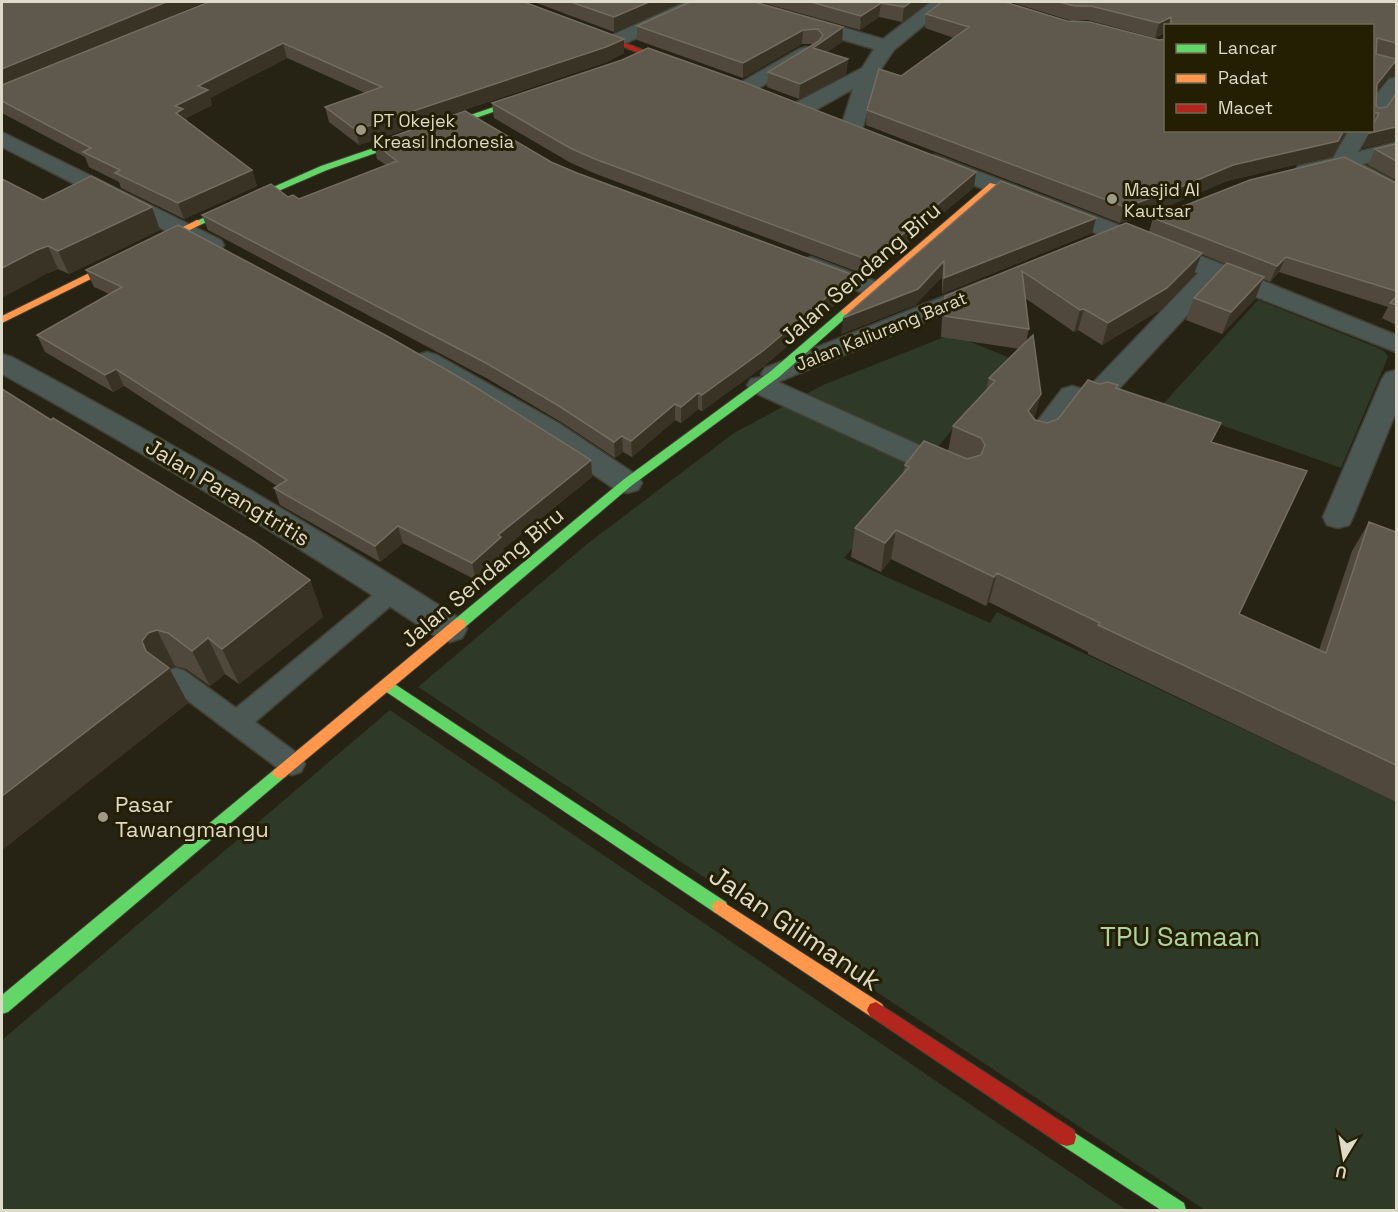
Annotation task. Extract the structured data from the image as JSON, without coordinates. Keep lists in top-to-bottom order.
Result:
{
  "streets": {
    "street": [
      "Jalan Sendang Biru",
      "Jalan Kaliurang Barat",
      "Jalan Parangtritis",
      "Jalan Gilimanuk"
    ]
  },
  "crossings": [
    ["Jalan Sendang Biru", "Jalan Kaliurang Barat"],
    ["Jalan Sendang Biru", "Jalan Parangtritis"],
    ["Jalan Sendang Biru", "Jalan Gilimanuk"]
  ],
  "parks": ["TPU Samaan"],
  "places": ["PT Okejek Kreasi Indonesia", "Masjid Al Kautsar", "Pasar Tawangmangu"],
  "legend": ["Lancar", "Padat", "Macet"],
  "north": "bottom"
}
